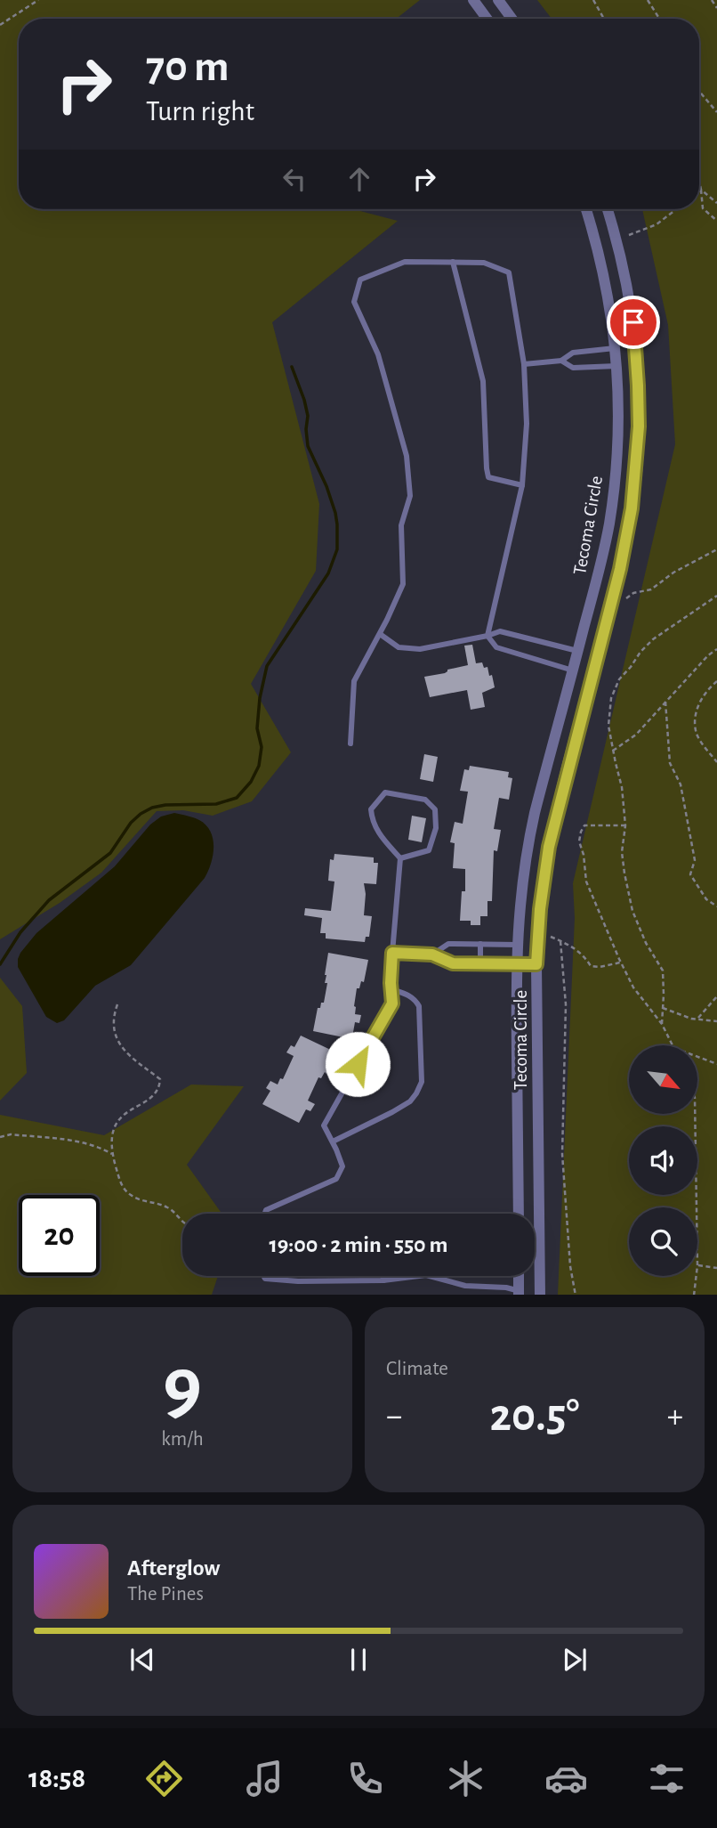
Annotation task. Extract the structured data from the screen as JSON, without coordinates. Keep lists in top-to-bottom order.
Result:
{
  "streets": {
    "street": ["Tecoma Circle"]
  },
  "north": "bottom right",
  "page": {
    "turn": ["70 m", "Turn right"],
    "limit": "20",
    "trip": "19:00 · 2 min · 550 m",
    "tile": [
      ["9", "km/h"],
      "Climate"
    ],
    "heat": ["−", "20.5°", "+"],
    "song": ["Afterglow", "The Pines"],
    "tabs": "18:58"
  }
}
